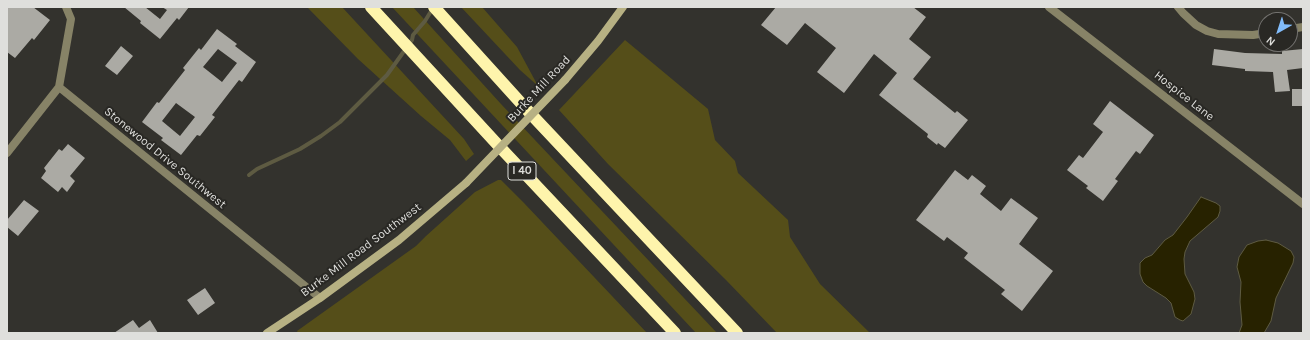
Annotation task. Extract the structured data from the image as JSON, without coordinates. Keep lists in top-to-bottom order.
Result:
{
  "streets": {
    "highway": ["I 40"],
    "street": [
      "Burke Mill Road",
      "Hospice Lane",
      "Stonewood Drive Southwest",
      "Burke Mill Road Southwest"
    ]
  },
  "crossings": [
    ["Burke Mill Road", "Burke Mill Road Southwest"],
    ["Stonewood Drive Southwest", "Burke Mill Road Southwest"]
  ],
  "north": "bottom left"
}
